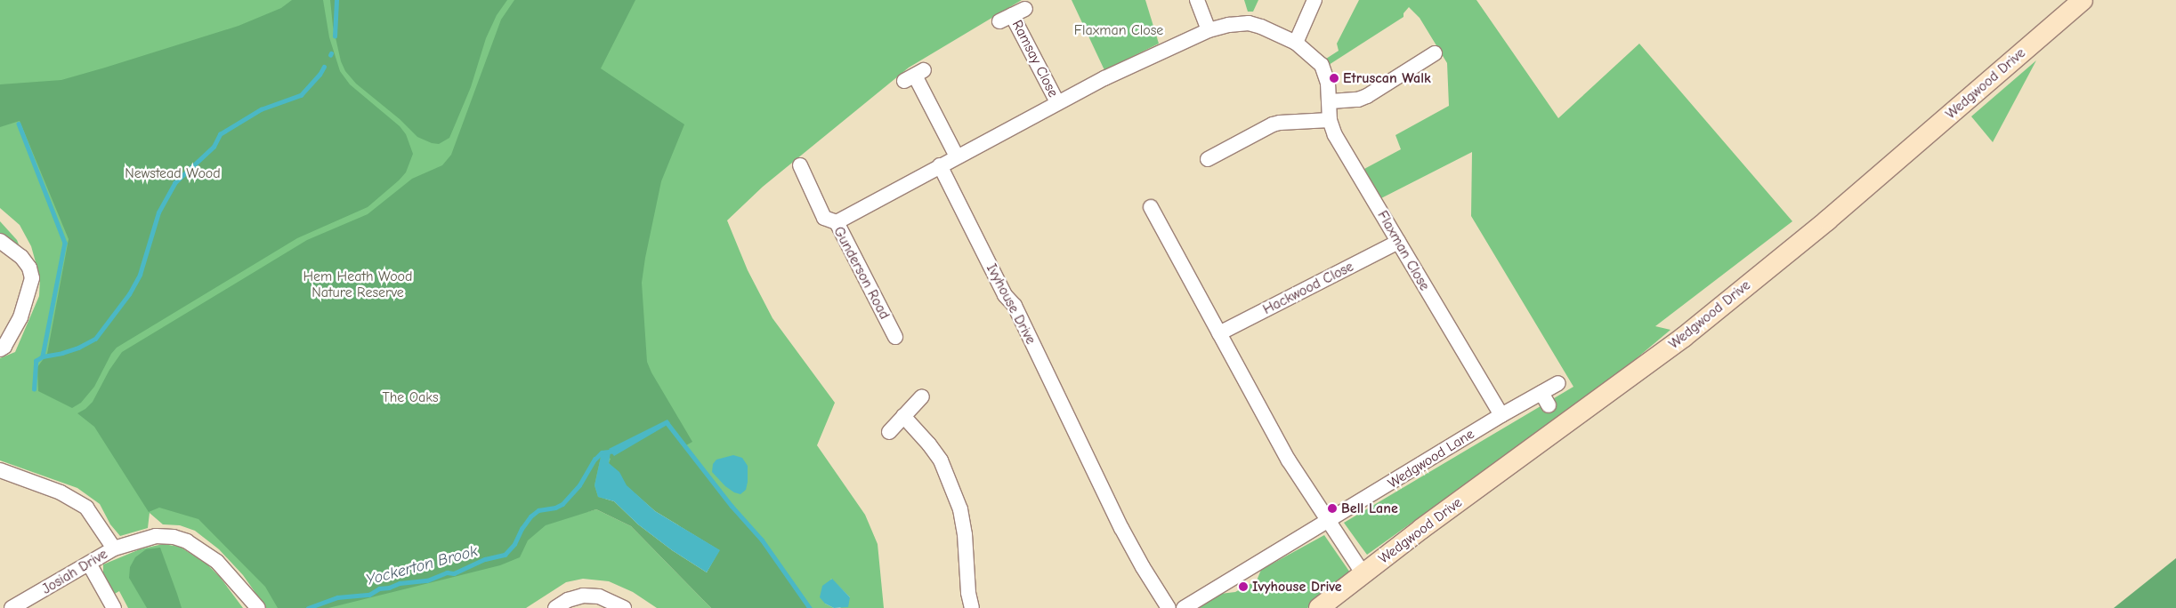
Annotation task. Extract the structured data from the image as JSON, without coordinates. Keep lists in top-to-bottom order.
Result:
{
  "streets": {
    "street": [
      "Ramsay Close",
      "Wedgwood Drive",
      "Flaxman Close",
      "Gunderson Road",
      "Hackwood Close",
      "Ivyhouse Drive",
      "Wedgwood Lane",
      "Josiah Drive"
    ]
  },
  "crossings": [
    ["Ramsay Close", "Flaxman Close"],
    ["Flaxman Close", "Gunderson Road"],
    ["Flaxman Close", "Hackwood Close"],
    ["Flaxman Close", "Ivyhouse Drive"],
    ["Flaxman Close", "Wedgwood Lane"]
  ],
  "water": ["Yockerton Brook"],
  "parks": [
    "Flaxman Close",
    "Newstead Wood",
    "Hem Heath Wood Nature Reserve",
    "The Oaks"
  ],
  "places": ["Etruscan Walk", "Bell Lane", "Ivyhouse Drive"]
}
